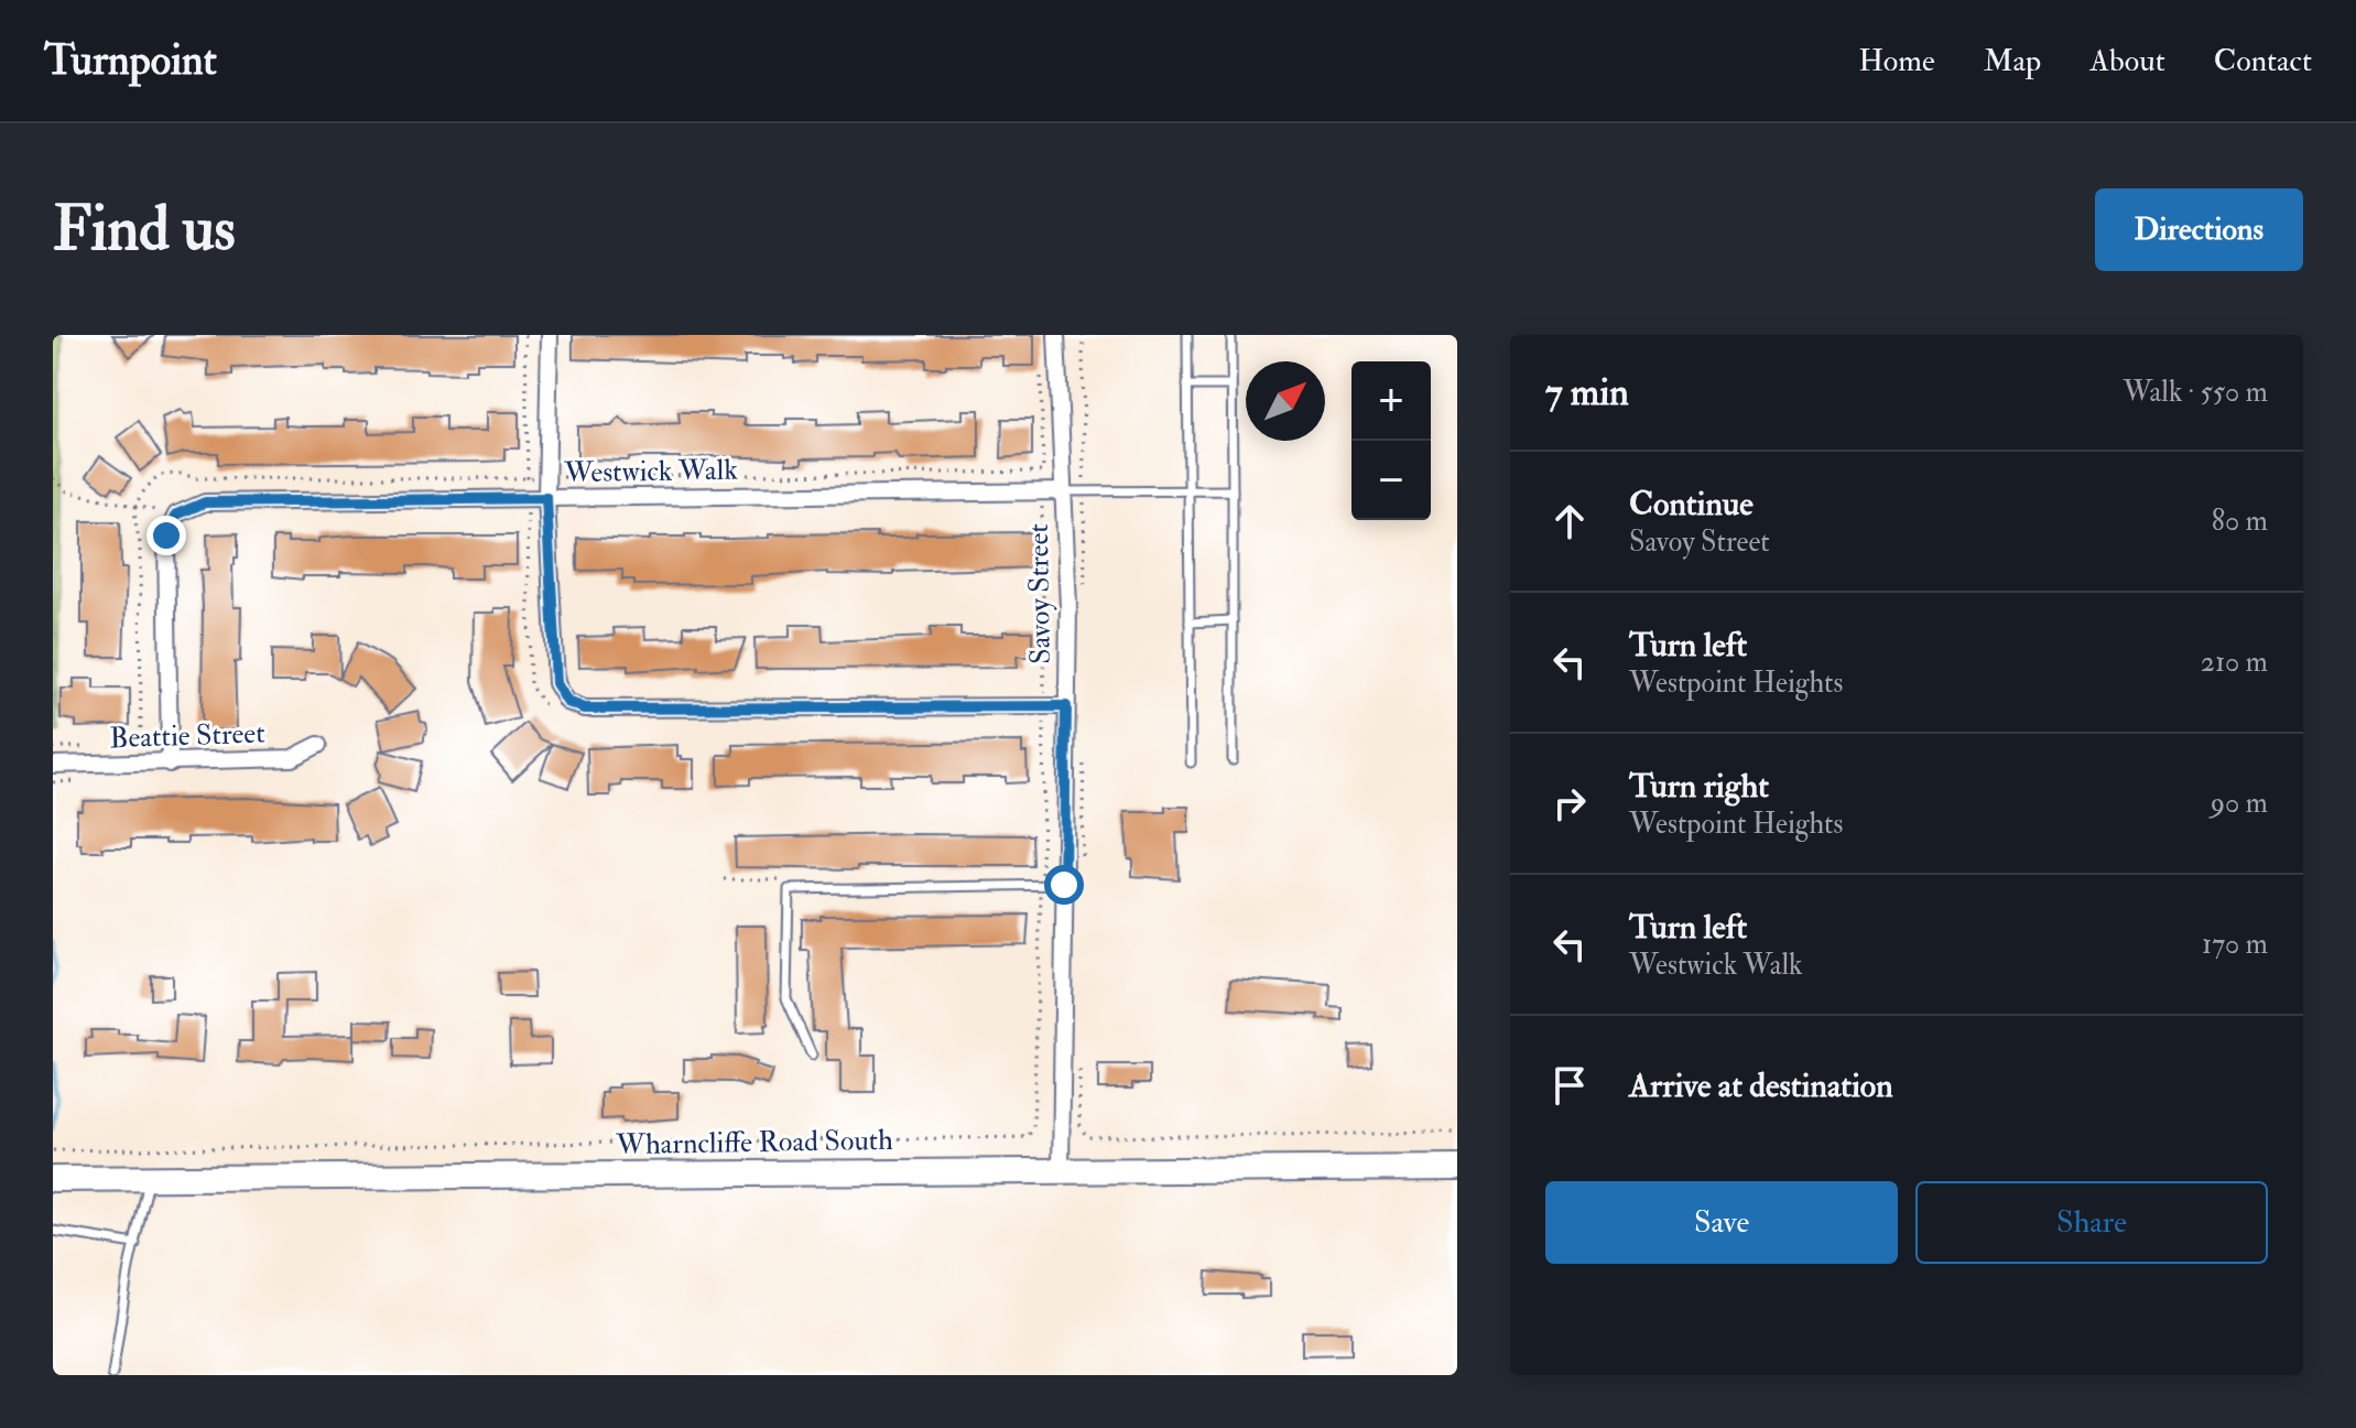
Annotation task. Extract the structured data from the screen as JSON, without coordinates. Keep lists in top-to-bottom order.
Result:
{
  "streets": {
    "main road": ["Wharncliffe Road South"],
    "street": ["Westwick Walk", "Savoy Street", "Beattie Street"]
  },
  "crossings": [
    ["Westwick Walk", "Savoy Street"],
    ["Savoy Street", "Wharncliffe Road South"]
  ],
  "north": "top right",
  "page": {
    "header": "Turnpoint",
    "nav": [
      "Home",
      "Map",
      "About",
      "Contact"
    ],
    "buttons": [
      "Directions",
      ["Save", "Share"]
    ],
    "title": "Find us",
    "heading": ["7 min", "Walk · 550 m"],
    "map_buttons": ["+", "−"],
    "list": [
      ["Continue", "Savoy Street", "80 m"],
      ["Turn left", "Westpoint Heights", "210 m"],
      ["Turn right", "Westpoint Heights", "90 m"],
      ["Turn left", "Westwick Walk", "170 m"],
      "Arrive at destination"
    ]
  }
}
